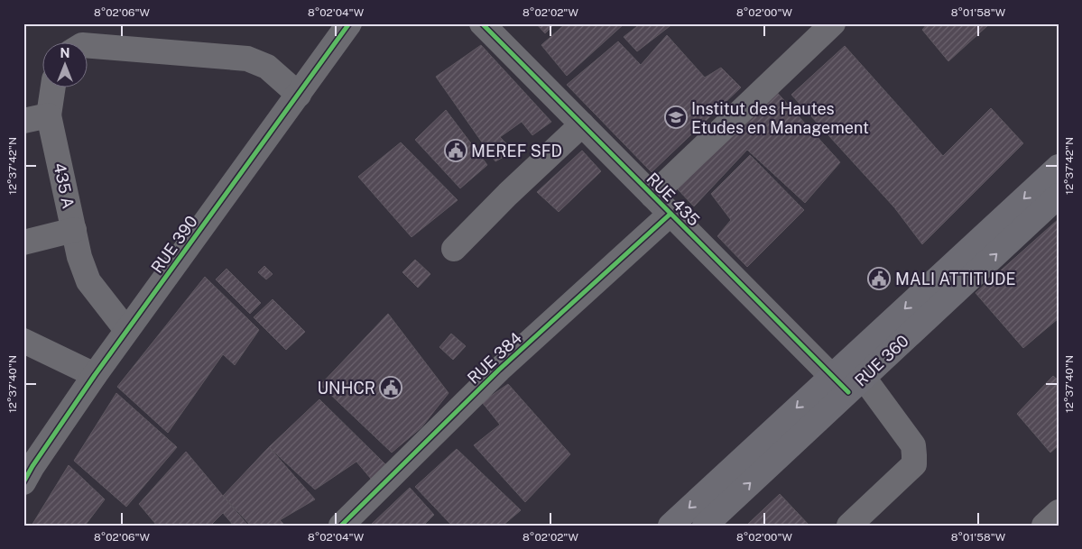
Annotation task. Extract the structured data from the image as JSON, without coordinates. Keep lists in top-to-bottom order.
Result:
{
  "streets": {
    "main road": ["RUE 360"],
    "street": [
      "435 A",
      "RUE 435",
      "RUE 390",
      "RUE 384"
    ]
  },
  "crossings": [
    ["435 A", "RUE 390"],
    ["RUE 435", "RUE 384"],
    ["RUE 435", "RUE 360"]
  ],
  "places": {
    "school or university": ["Institut des Hautes Etudes en Management"],
    "public building": ["MEREF SFD", "MALI ATTITUDE", "UNHCR"]
  },
  "north": "top",
  "coordinates": [
    "8°02'06\"W",
    "8°02'04\"W",
    "8°02'02\"W",
    "8°02'00\"W",
    "8°01'58\"W",
    "12°37'42\"N",
    "12°37'40\"N"
  ]
}
